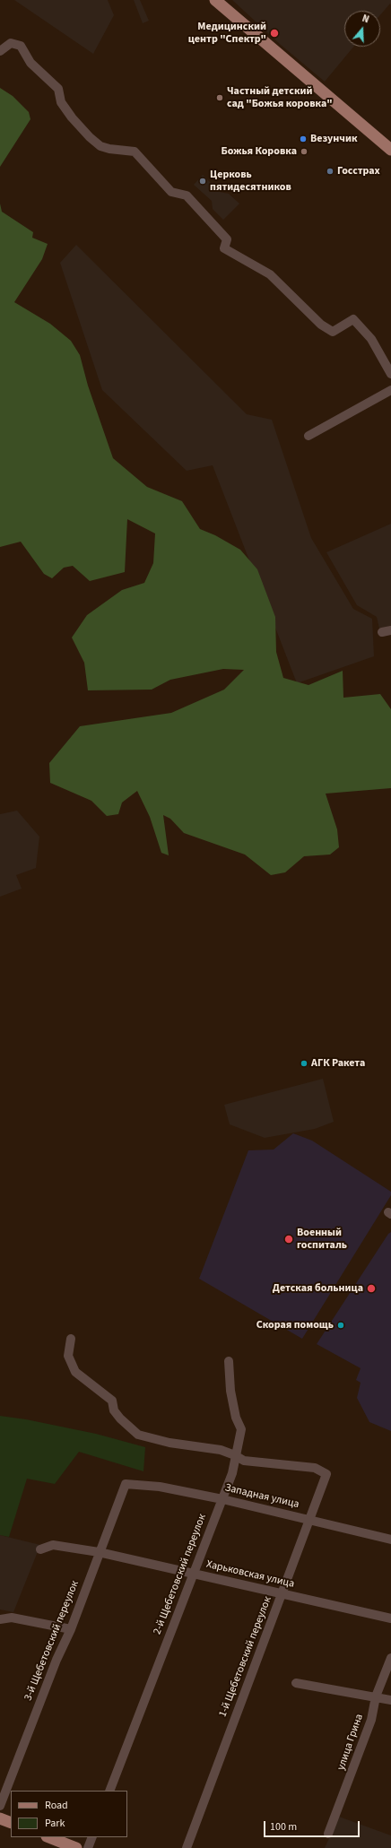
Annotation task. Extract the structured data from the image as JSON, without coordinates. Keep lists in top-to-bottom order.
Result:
{
  "streets": {
    "street": [
      "Западная улица",
      "2-й Щебетовский переулок",
      "Харьковская улица",
      "3-й Щебетовский переулок",
      "1-й Щебетовский переулок",
      "улица Грина"
    ]
  },
  "crossings": [
    ["Западная улица", "2-й Щебетовский переулок"],
    ["Западная улица", "3-й Щебетовский переулок"],
    ["Западная улица", "1-й Щебетовский переулок"],
    ["2-й Щебетовский переулок", "Харьковская улица"],
    ["2-й Щебетовский переулок", "1-й Щебетовский переулок"],
    ["Харьковская улица", "3-й Щебетовский переулок"],
    ["Харьковская улица", "1-й Щебетовский переулок"]
  ],
  "places": [
    "Медицинский центр \"Спектр\"",
    "Частный детский сад \"Божья коровка\"",
    "Везунчик",
    "Божья Коровка",
    "Госстрах",
    "Церковь пятидесятников",
    "АГК Ракета",
    "Военный госпиталь",
    "Детская больница",
    "Скорая помощь"
  ],
  "legend": ["Road", "Park"],
  "scale_bar": "100 m",
  "north": "top"
}
